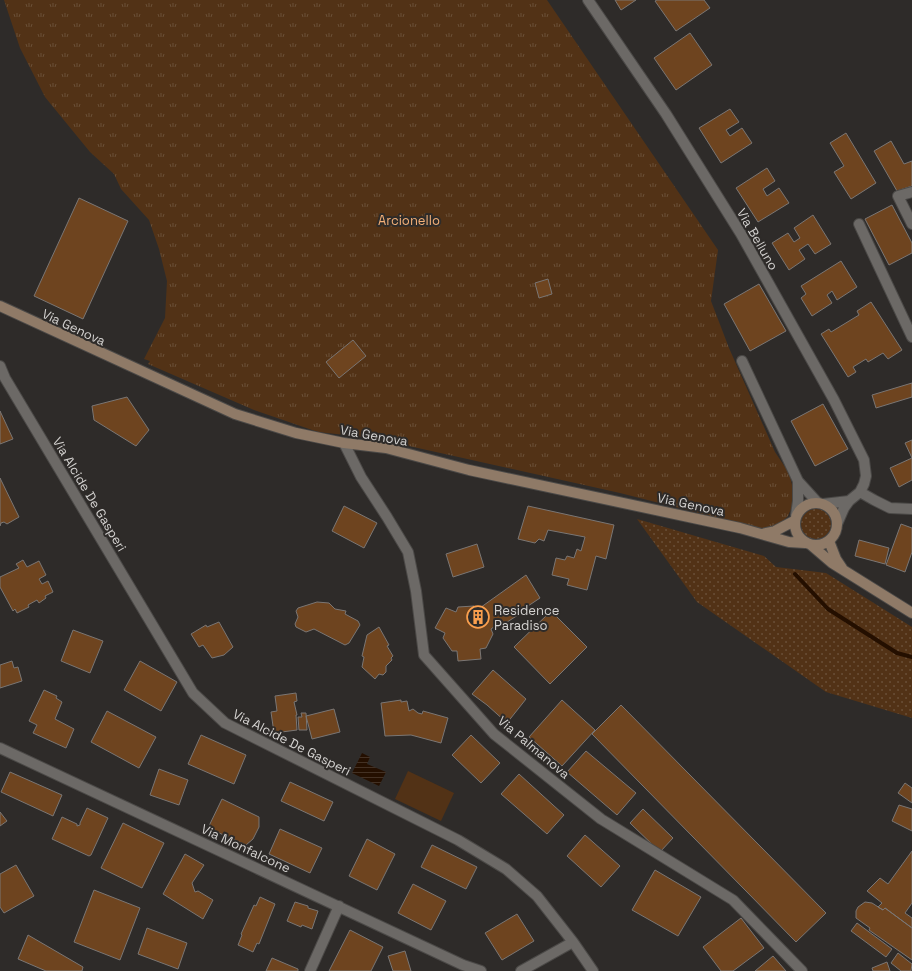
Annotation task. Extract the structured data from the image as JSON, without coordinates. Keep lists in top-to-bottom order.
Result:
{
  "streets": {
    "main road": ["Via Genova"],
    "street": [
      "Via Belluno",
      "Via Alcide De Gasperi",
      "Via Palmanova",
      "Via Monfalcone"
    ]
  },
  "crossings": [
    ["Via Genova", "Via Palmanova"]
  ],
  "parks": ["Arcionello"],
  "places": {
    "building": ["Residence Paradiso"]
  }
}
